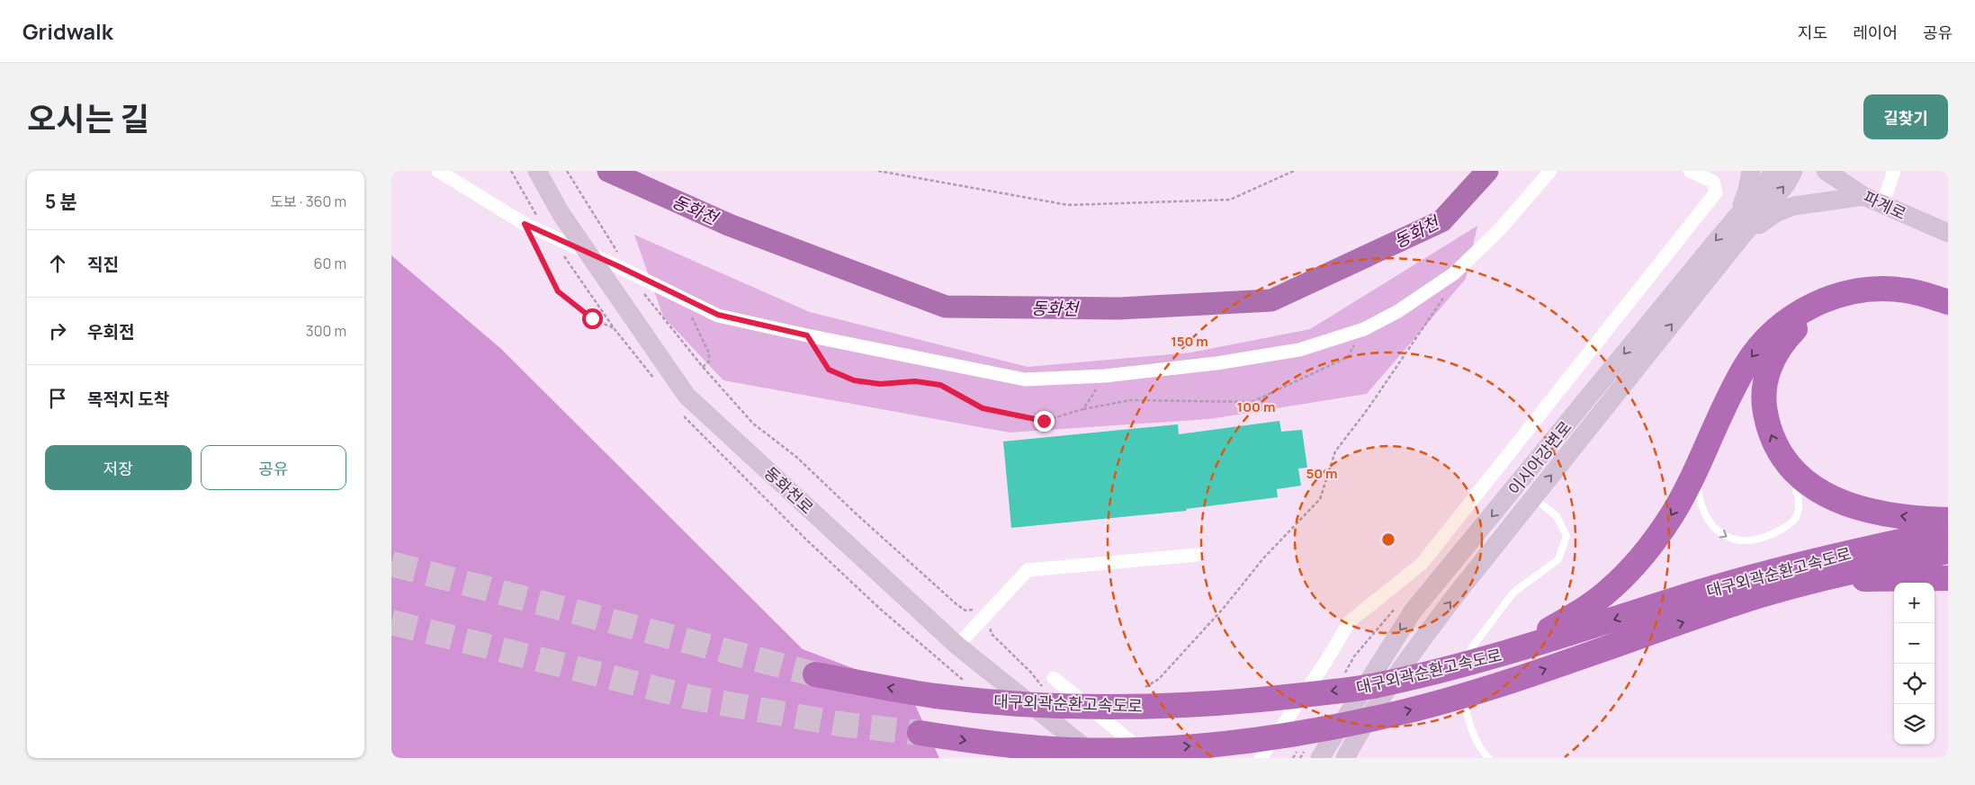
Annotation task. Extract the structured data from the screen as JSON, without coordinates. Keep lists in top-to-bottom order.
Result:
{
  "streets": {
    "highway": ["대구외곽순환고속도로"],
    "main road": ["파계로", "이시아강변로", "동화천로"]
  },
  "water": ["동화천"],
  "page": {
    "header": "Gridwalk",
    "nav": ["지도", "레이어", "공유"],
    "title": "오시는 길",
    "buttons": [
      "길찾기",
      ["저장", "공유"]
    ],
    "heading": ["5 분", "도보 · 360 m"],
    "list": [
      ["직진", "60 m"],
      ["우회전", "300 m"],
      "목적지 도착"
    ],
    "map_buttons": ["+", "−"]
  },
  "rings": ["150 m", "100 m", "50 m"]
}
